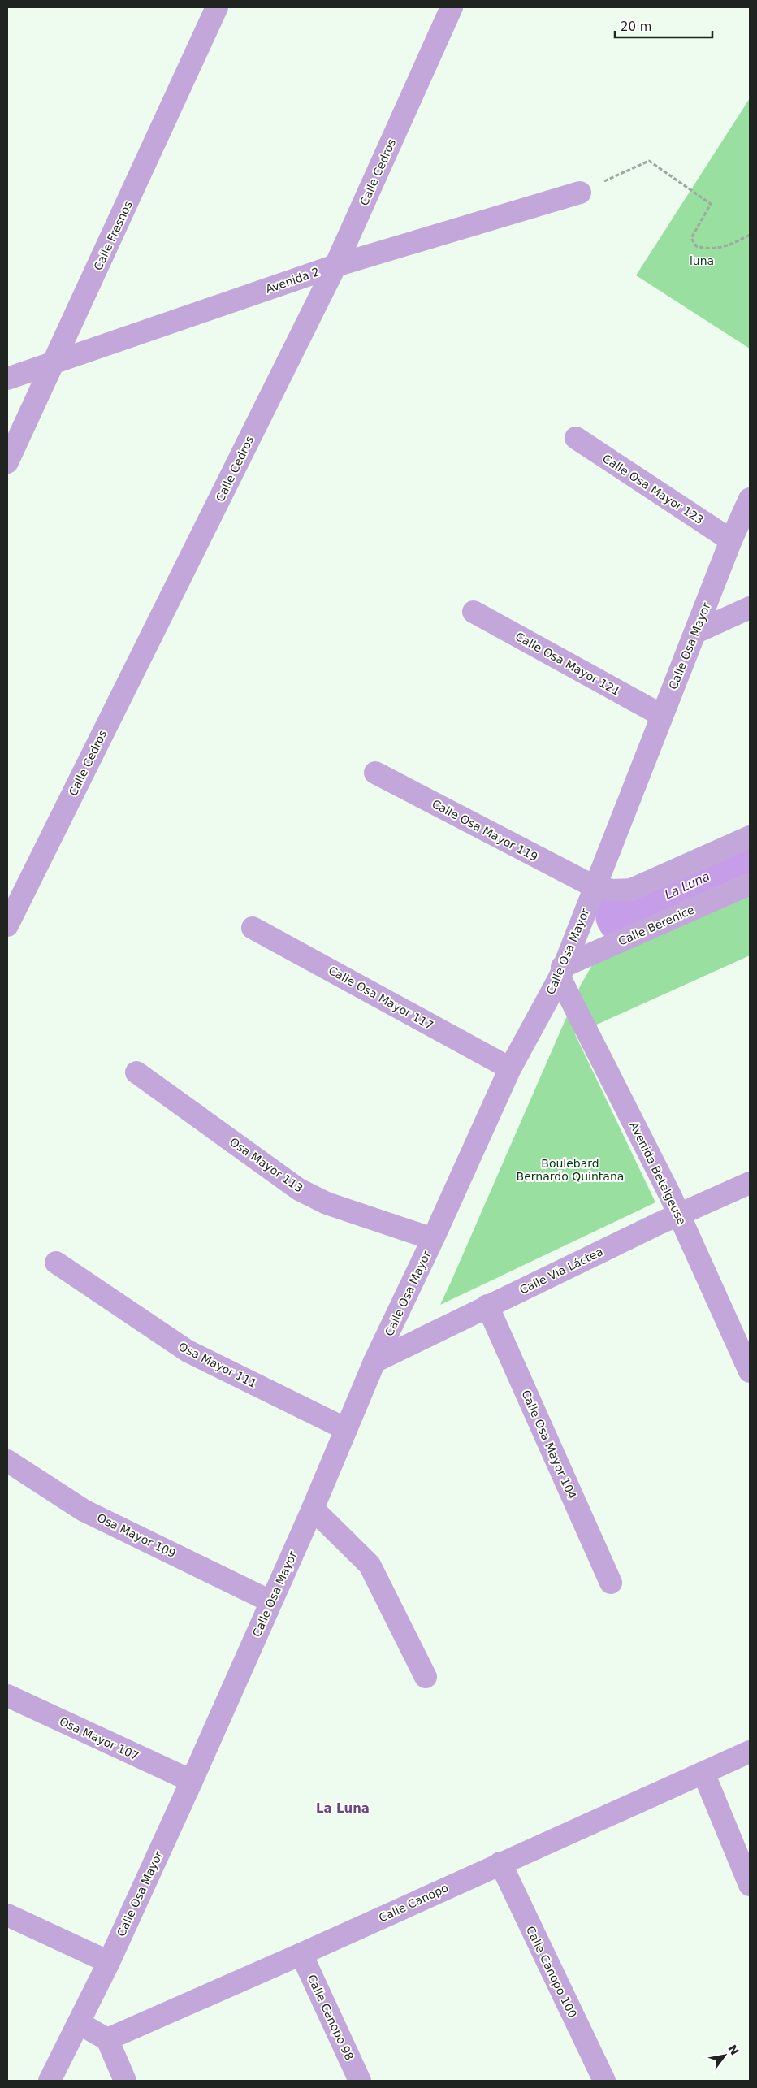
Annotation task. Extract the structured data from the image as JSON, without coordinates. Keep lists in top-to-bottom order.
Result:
{
  "streets": {
    "street": [
      "Calle Cedros",
      "Calle Fresnos",
      "Avenida 2",
      "Calle Osa Mayor 123",
      "Calle Osa Mayor",
      "Calle Osa Mayor 121",
      "Calle Osa Mayor 119",
      "Calle Berenice",
      "Calle Osa Mayor 117",
      "Osa Mayor 113",
      "Avenida Betelgeuse",
      "Calle Vía Láctea",
      "Osa Mayor 111",
      "Calle Osa Mayor 104",
      "Osa Mayor 109",
      "Osa Mayor 107",
      "Calle Canopo",
      "Calle Canopo 100",
      "Calle Canopo 98"
    ]
  },
  "crossings": [
    ["Calle Cedros", "Avenida 2"],
    ["Calle Fresnos", "Avenida 2"],
    ["Calle Osa Mayor 123", "Calle Osa Mayor"],
    ["Calle Osa Mayor", "Calle Osa Mayor 121"],
    ["Calle Osa Mayor", "Calle Osa Mayor 119"],
    ["Calle Osa Mayor", "Calle Berenice"],
    ["Calle Osa Mayor", "Calle Osa Mayor 117"],
    ["Calle Osa Mayor", "Osa Mayor 113"],
    ["Calle Osa Mayor", "Avenida Betelgeuse"],
    ["Calle Osa Mayor", "Calle Vía Láctea"],
    ["Calle Osa Mayor", "Osa Mayor 111"],
    ["Calle Osa Mayor", "Osa Mayor 109"],
    ["Calle Osa Mayor", "Osa Mayor 107"],
    ["Calle Berenice", "Avenida Betelgeuse"],
    ["Avenida Betelgeuse", "Calle Vía Láctea"],
    ["Calle Vía Láctea", "Calle Osa Mayor 104"],
    ["Calle Canopo", "Calle Canopo 100"],
    ["Calle Canopo", "Calle Canopo 98"]
  ],
  "districts": ["La Luna"],
  "water": ["La Luna"],
  "parks": ["luna", "Boulebard Bernardo Quintana"],
  "scale_bar": "20 m",
  "north": "top right"
}
